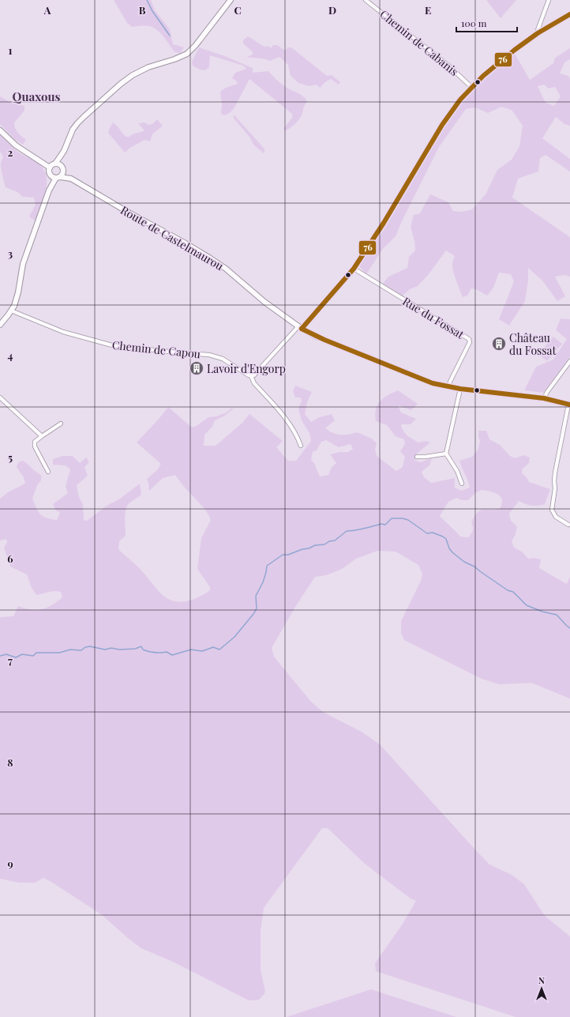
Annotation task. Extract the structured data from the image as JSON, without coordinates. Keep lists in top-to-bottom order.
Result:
{
  "streets": {
    "street": [
      "Chemin de Cabanis",
      "Route de Castelmaurou",
      "Rue du Fossat",
      "Chemin de Capou"
    ]
  },
  "crossings": [
    ["Route de Castelmaurou", "Rue du Fossat"]
  ],
  "districts": ["Quaxous"],
  "places": {
    "building": ["Château du Fossat", "Lavoir d'Engorp"]
  },
  "lines": ["transit line 76"],
  "scale_bar": "100 m",
  "north": "top",
  "grid": {
    "columns": [
      "A",
      "B",
      "C",
      "D",
      "E"
    ],
    "rows": [
      "1",
      "2",
      "3",
      "4",
      "5",
      "6",
      "7",
      "8",
      "9"
    ]
  }
}
